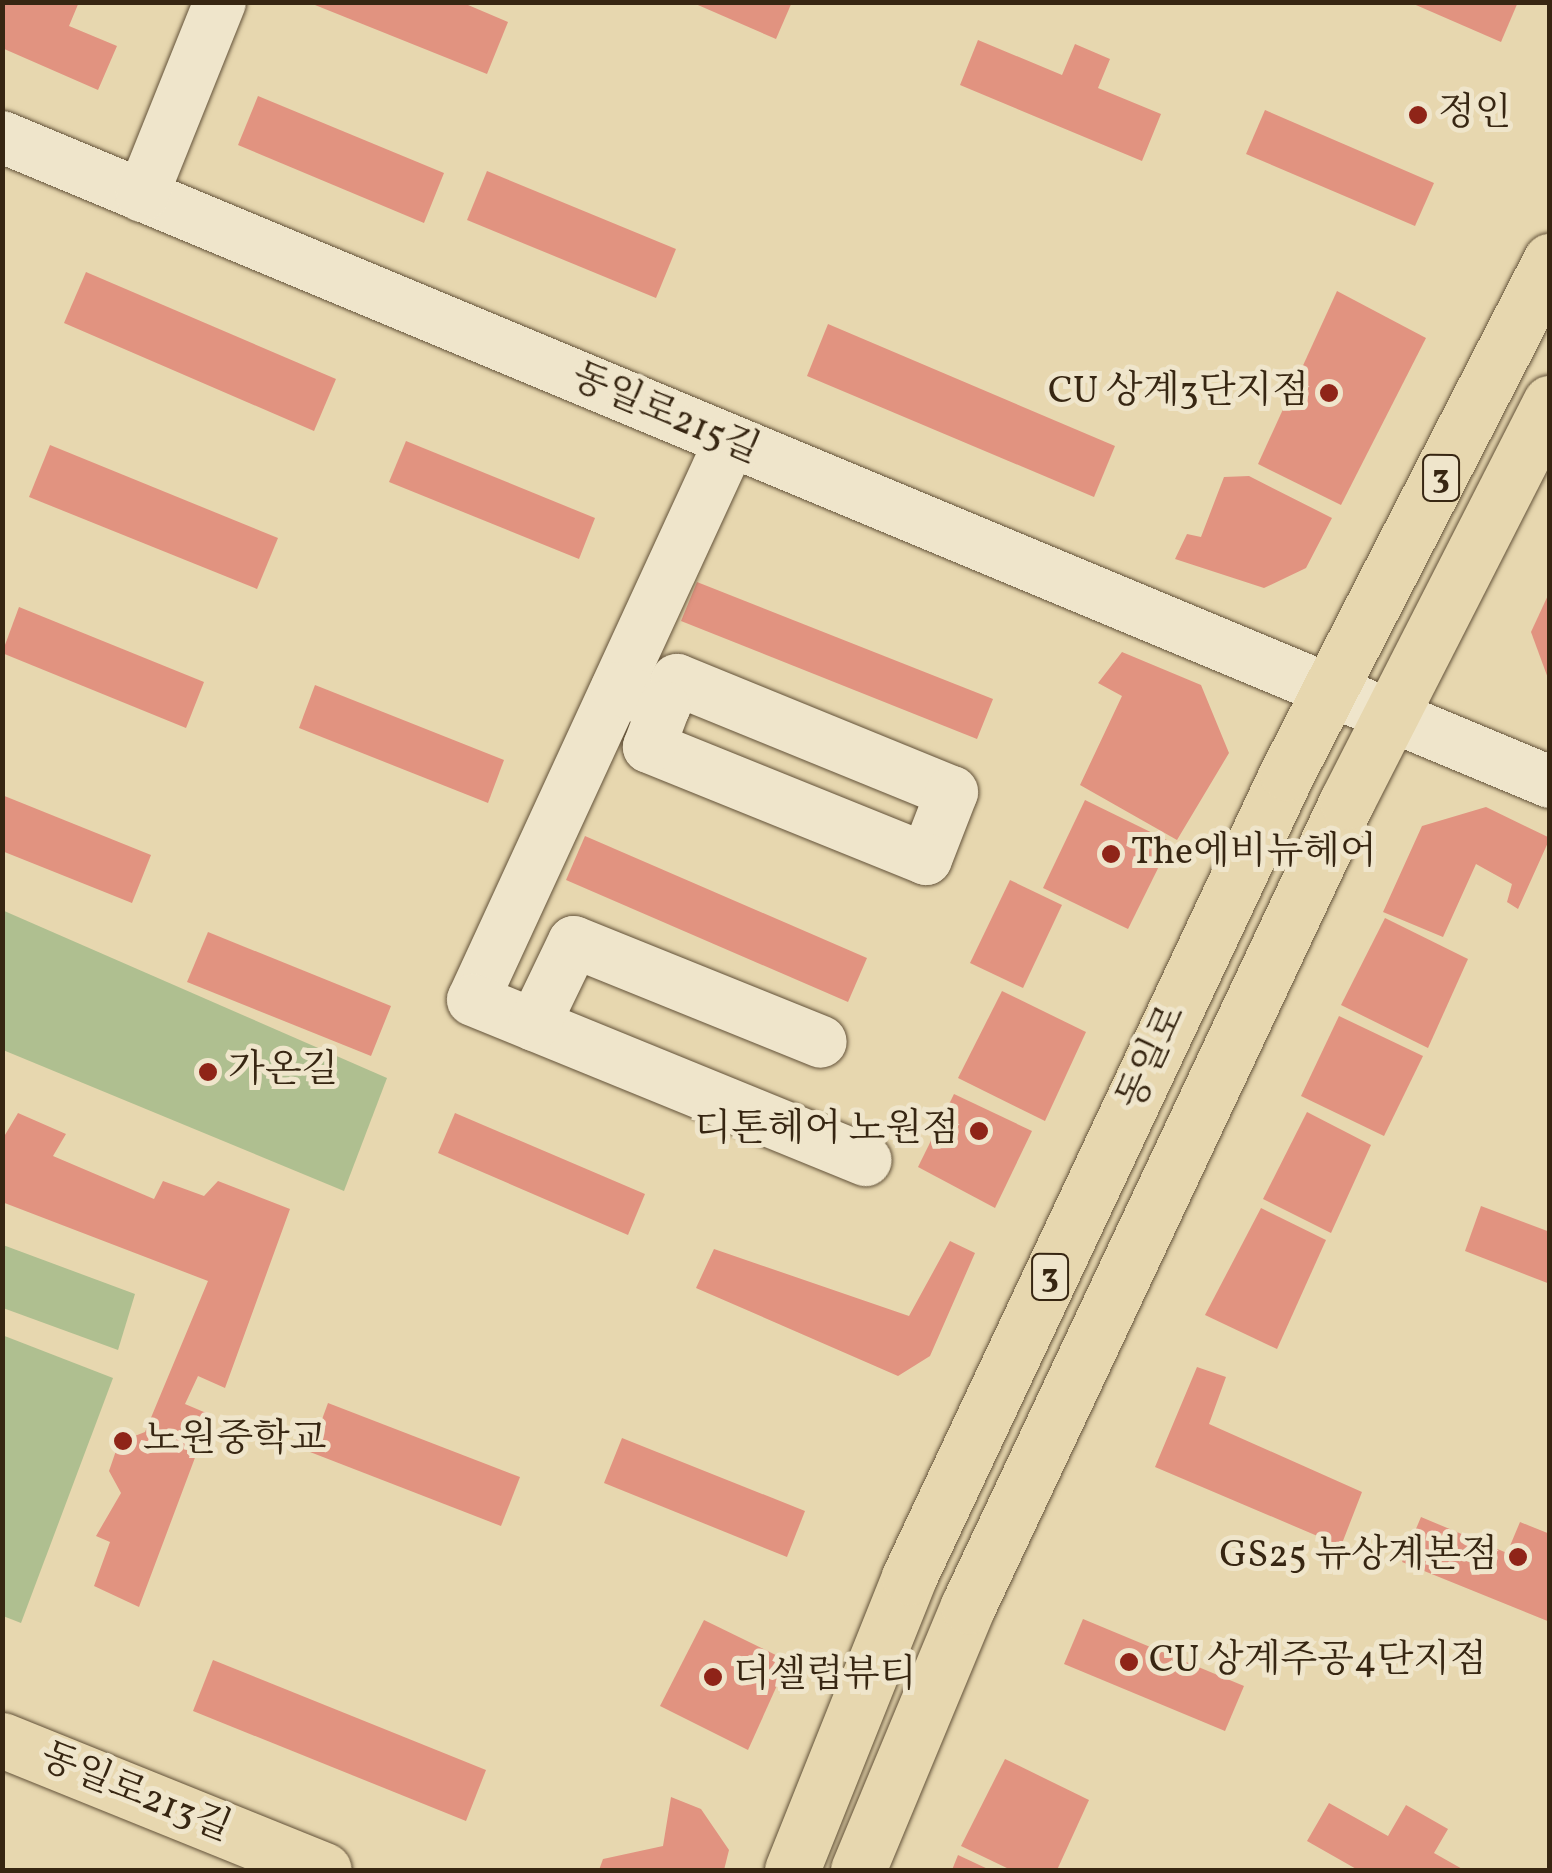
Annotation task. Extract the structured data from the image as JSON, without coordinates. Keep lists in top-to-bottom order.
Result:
{
  "streets": {
    "main road": ["3", "동일로", "동일로213길"],
    "street": ["동일로215길"]
  },
  "crossings": [
    ["동일로215길", "동일로"]
  ],
  "places": [
    "정인",
    "CU 상계3단지점",
    "The에비뉴헤어",
    "가온길",
    "디톤헤어 노원점",
    "노원중학교",
    "GS25 뉴상계본점",
    "CU 상계주공4단지점",
    "더셀럽뷰티"
  ]
}
